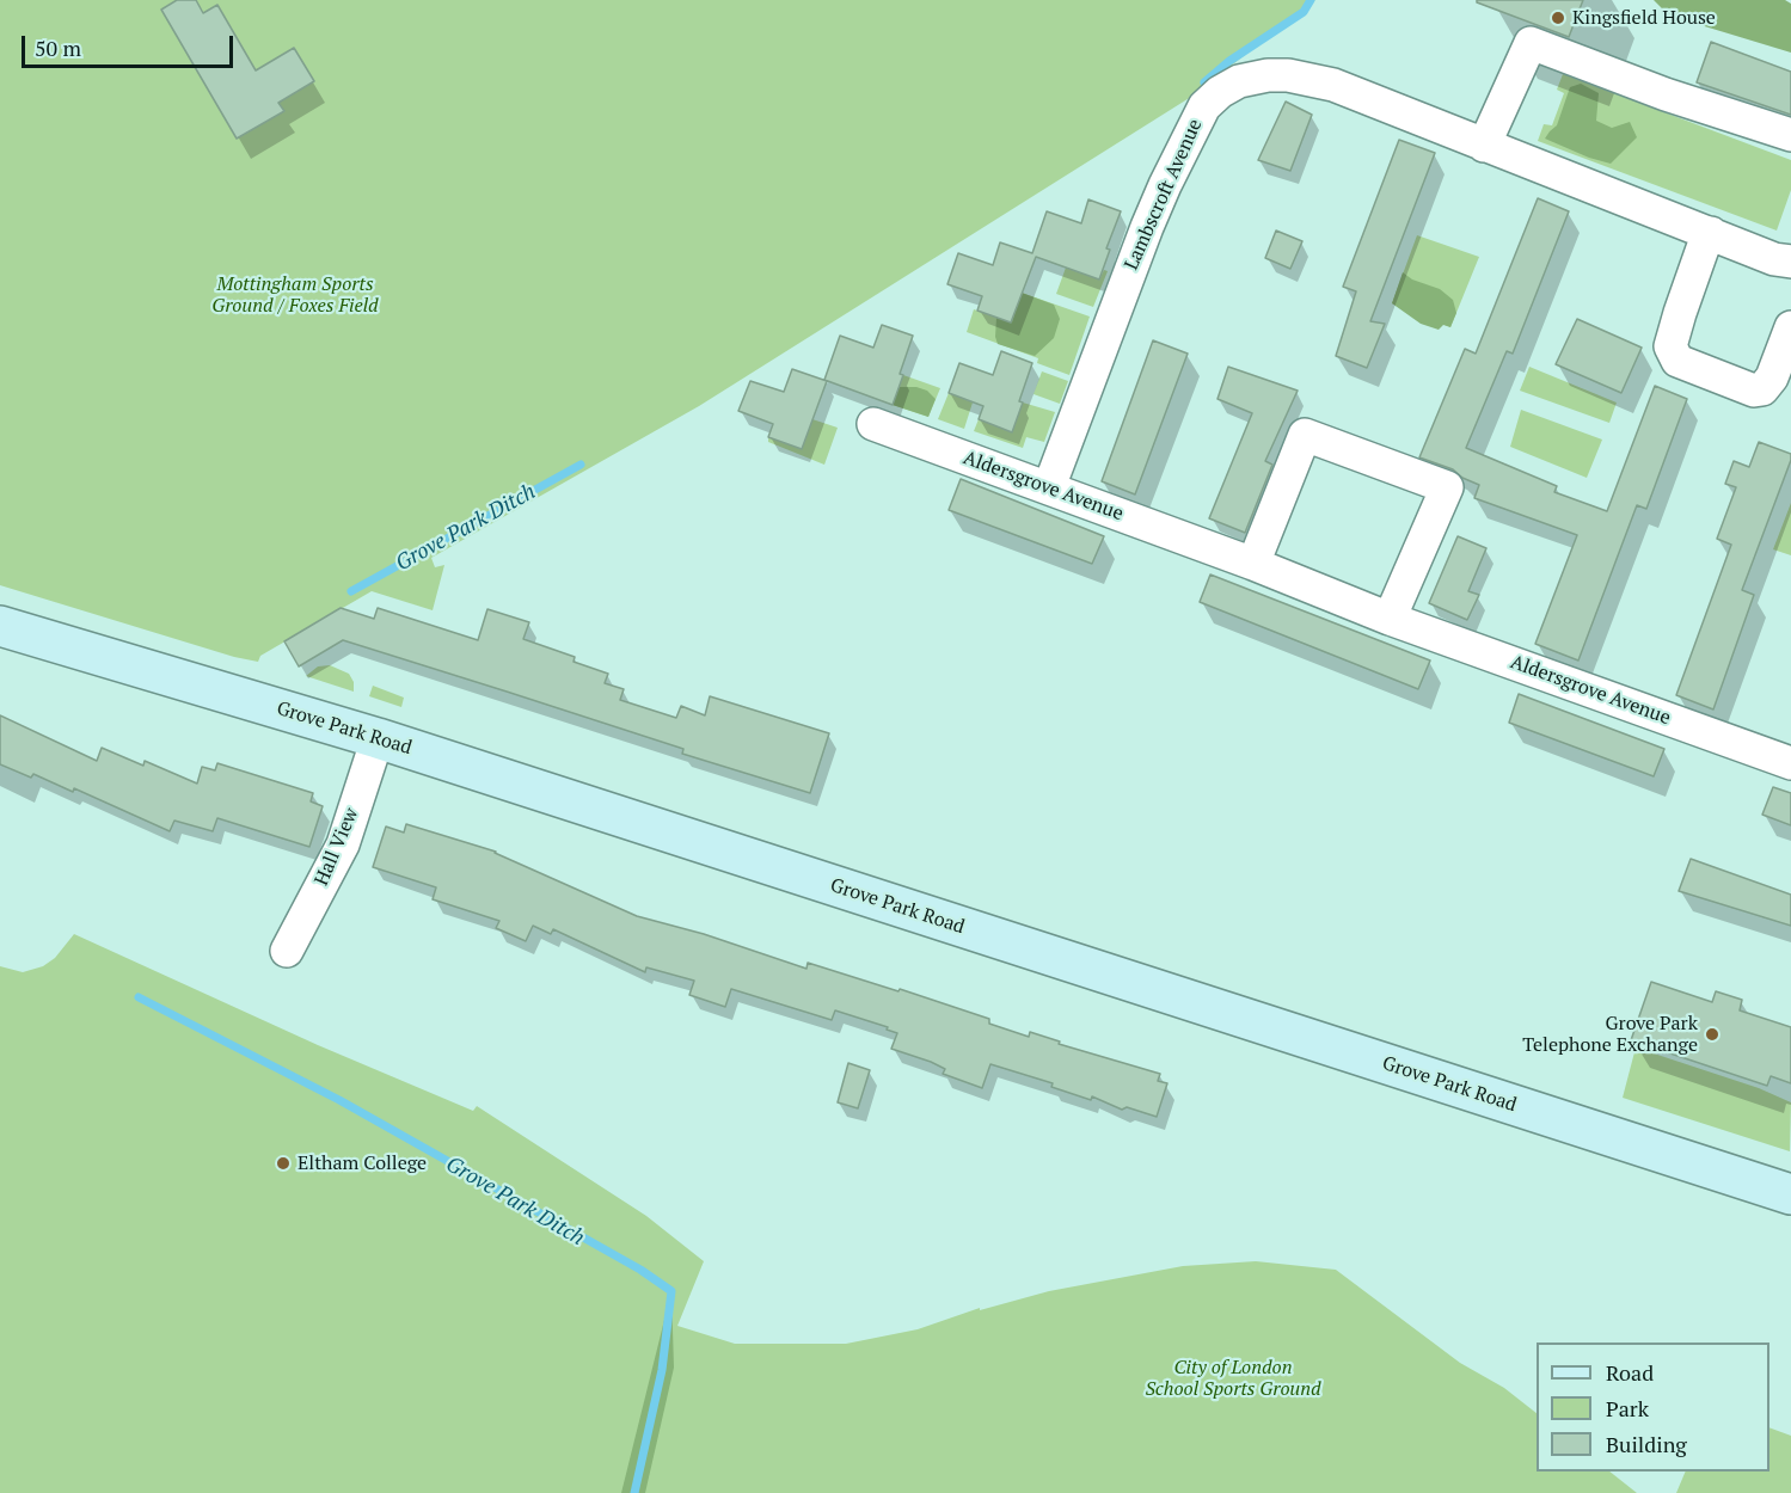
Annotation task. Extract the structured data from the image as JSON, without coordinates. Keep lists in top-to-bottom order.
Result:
{
  "streets": {
    "main road": ["Grove Park Road"],
    "street": ["Lambscroft Avenue", "Aldersgrove Avenue", "Hall View"]
  },
  "crossings": [
    ["Lambscroft Avenue", "Aldersgrove Avenue"],
    ["Grove Park Road", "Hall View"]
  ],
  "water": ["Grove Park Ditch"],
  "parks": ["Mottingham Sports Ground / Foxes Field", "City of London School Sports Ground"],
  "places": ["Kingsfield House", "Grove Park Telephone Exchange", "Eltham College"],
  "legend": ["Road", "Park", "Building"],
  "scale_bar": "50 m"
}
